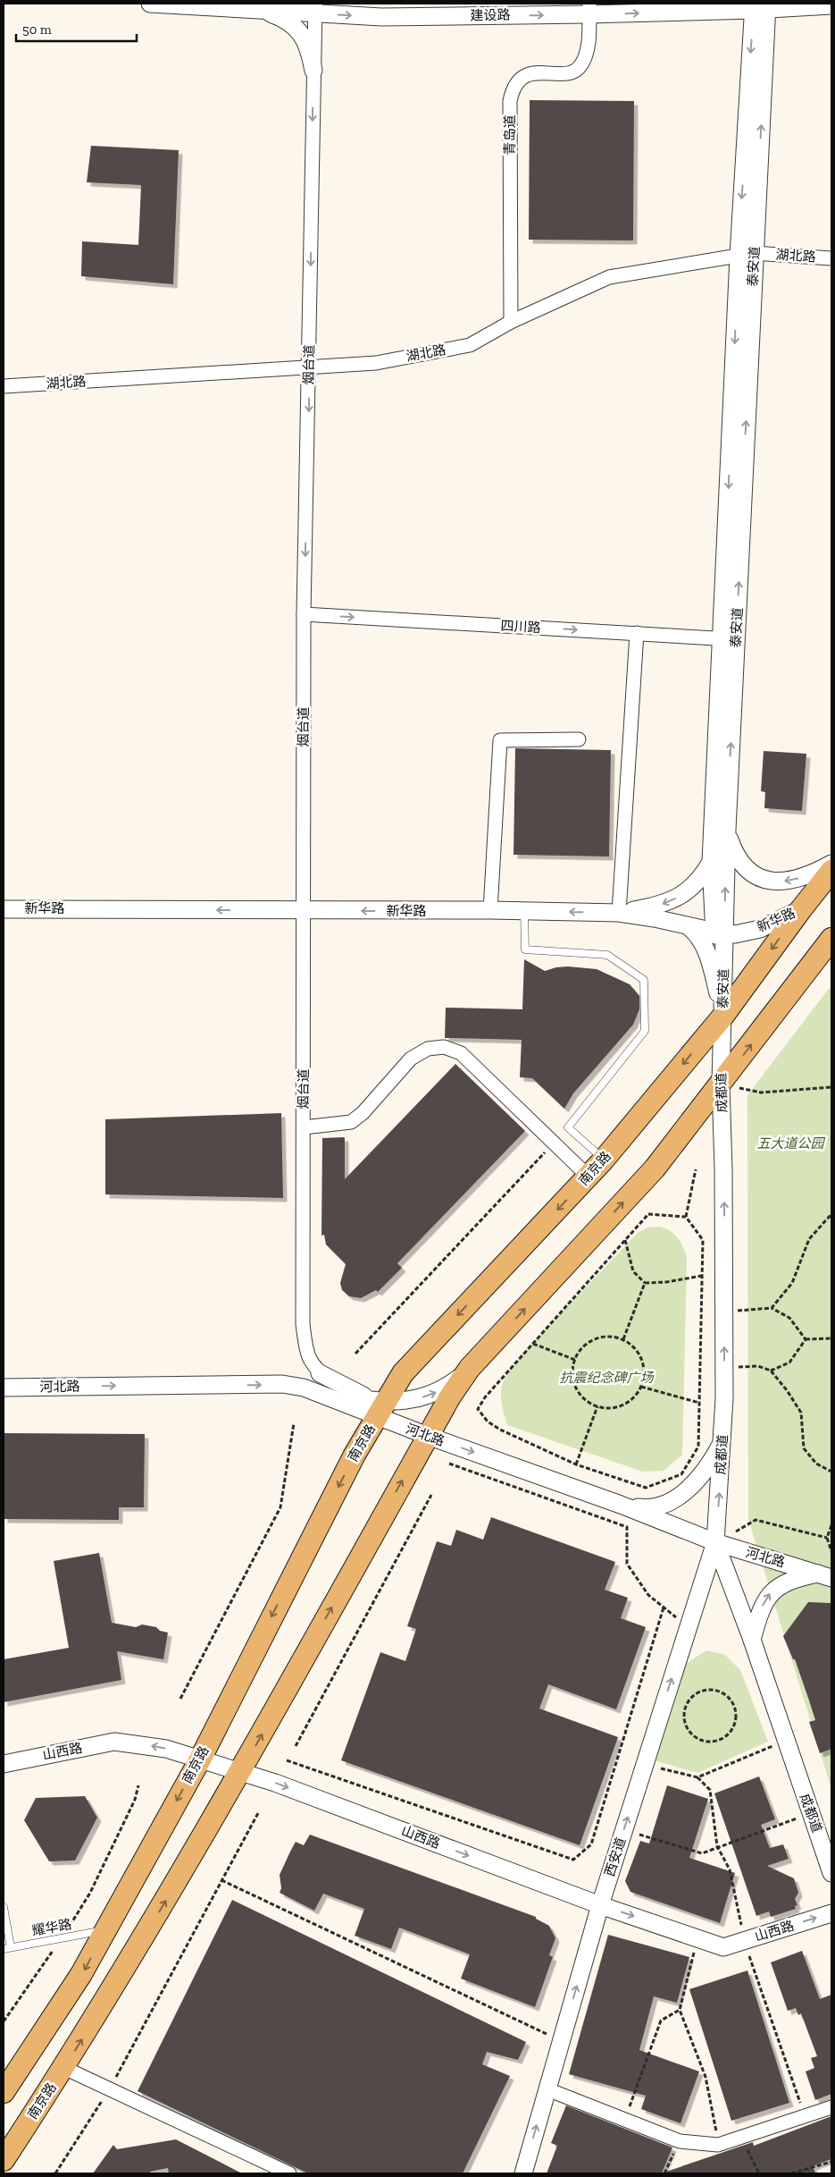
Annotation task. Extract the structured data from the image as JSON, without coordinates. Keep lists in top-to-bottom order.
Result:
{
  "streets": {
    "main road": ["南京路"],
    "street": [
      "建设路",
      "青岛道",
      "湖北路",
      "泰安道",
      "烟台道",
      "四川路",
      "新华路",
      "成都道",
      "河北路",
      "山西路",
      "西安道"
    ],
    "lane": ["耀华路"]
  },
  "crossings": [
    ["建设路", "青岛道"],
    ["建设路", "泰安道"],
    ["建设路", "烟台道"],
    ["青岛道", "湖北路"],
    ["湖北路", "泰安道"],
    ["湖北路", "烟台道"],
    ["泰安道", "四川路"],
    ["泰安道", "新华路"],
    ["泰安道", "成都道"],
    ["泰安道", "南京路"],
    ["烟台道", "四川路"],
    ["烟台道", "新华路"],
    ["新华路", "南京路"],
    ["成都道", "南京路"],
    ["成都道", "河北路"],
    ["成都道", "西安道"],
    ["南京路", "河北路"],
    ["南京路", "山西路"],
    ["南京路", "耀华路"],
    ["河北路", "西安道"],
    ["山西路", "西安道"]
  ],
  "one_way": [
    "建设路",
    "烟台道",
    "四川路",
    "新华路",
    "成都道",
    "河北路",
    "西安道"
  ],
  "parks": ["五大道公园", "抗震纪念碑广场"],
  "scale_bar": "50 m"
}
